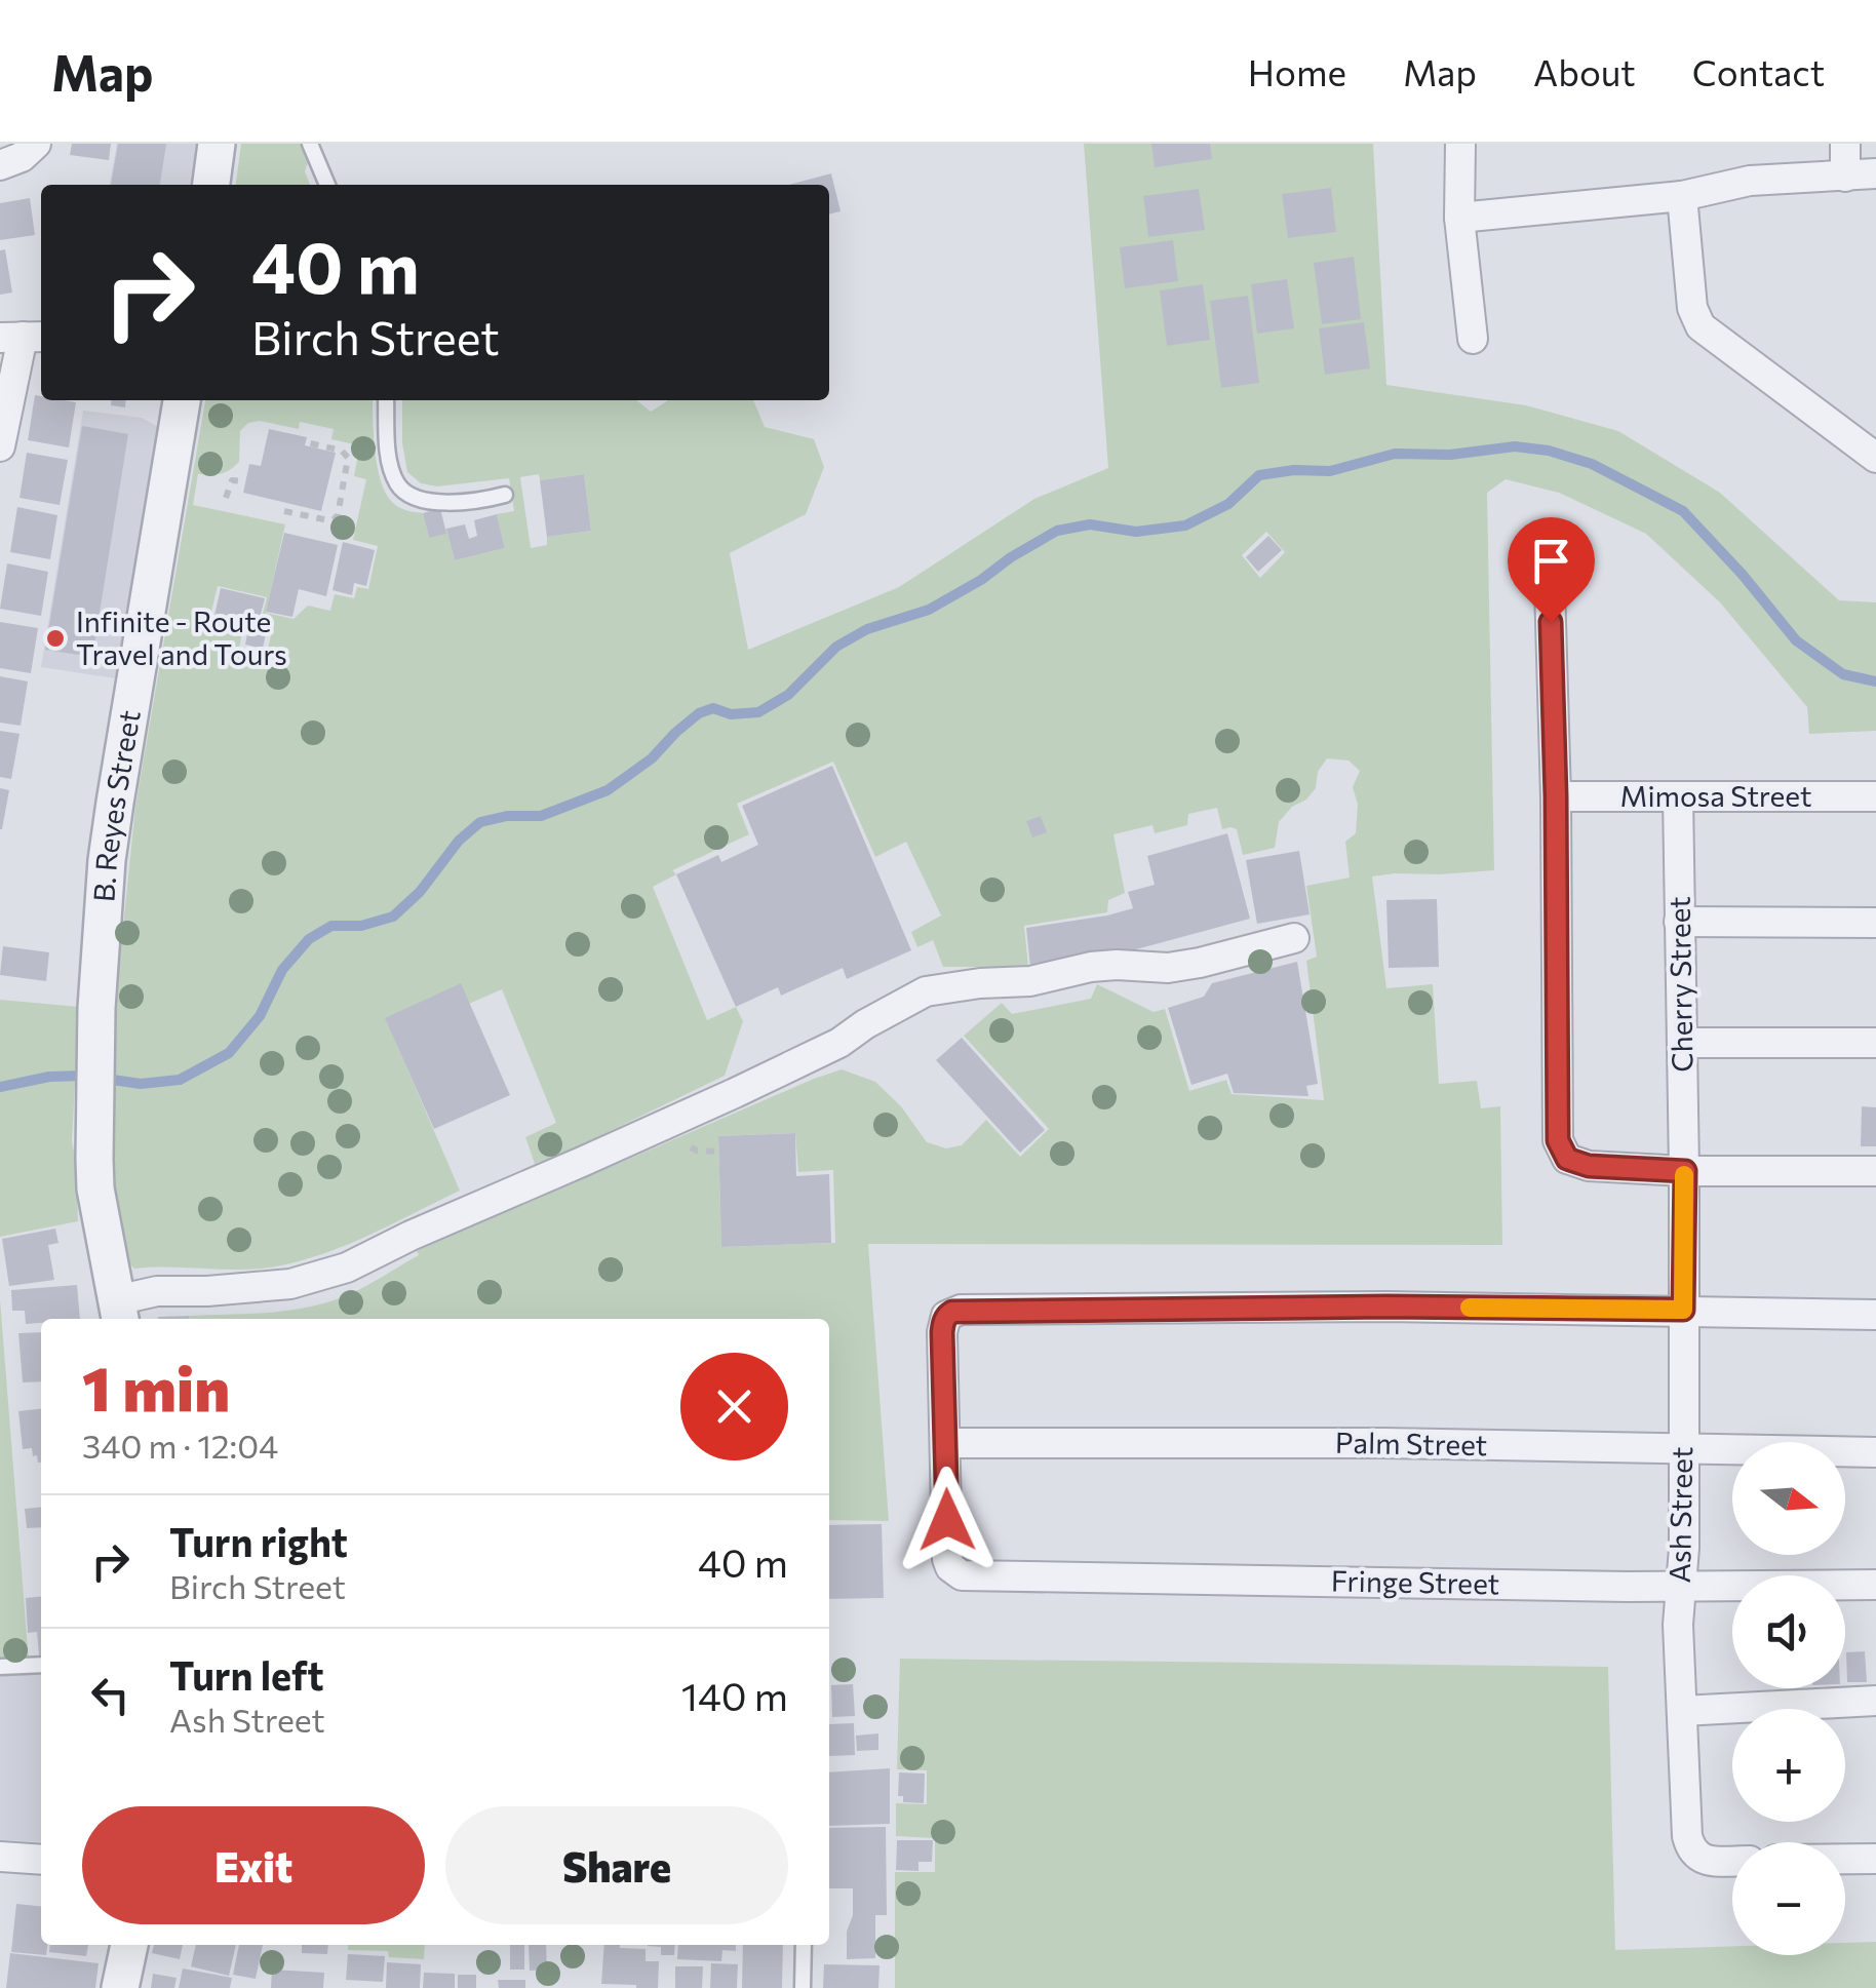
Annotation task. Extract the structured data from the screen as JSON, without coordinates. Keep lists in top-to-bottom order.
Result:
{
  "streets": {
    "street": [
      "Mimosa Street",
      "B. Reyes Street",
      "Cherry Street",
      "Palm Street",
      "Ash Street",
      "Fringe Street"
    ]
  },
  "crossings": [
    ["Mimosa Street", "Cherry Street"],
    ["Cherry Street", "Ash Street"],
    ["Palm Street", "Ash Street"],
    ["Palm Street", "Fringe Street"],
    ["Ash Street", "Fringe Street"]
  ],
  "places": ["Infinite - Route Travel and Tours"],
  "north": "right",
  "page": {
    "header": "Map",
    "nav": [
      "Home",
      "Map",
      "About",
      "Contact"
    ],
    "turn": ["40 m", "Birch Street"],
    "heading": ["1 min", "340 m · 12:04"],
    "map_buttons": ["+", "−"],
    "list": [
      {
        "name": "Turn right",
        "note": "Birch Street",
        "value": "40 m"
      },
      {
        "name": "Turn left",
        "note": "Ash Street",
        "value": "140 m"
      }
    ],
    "buttons": ["Exit", "Share"]
  }
}
